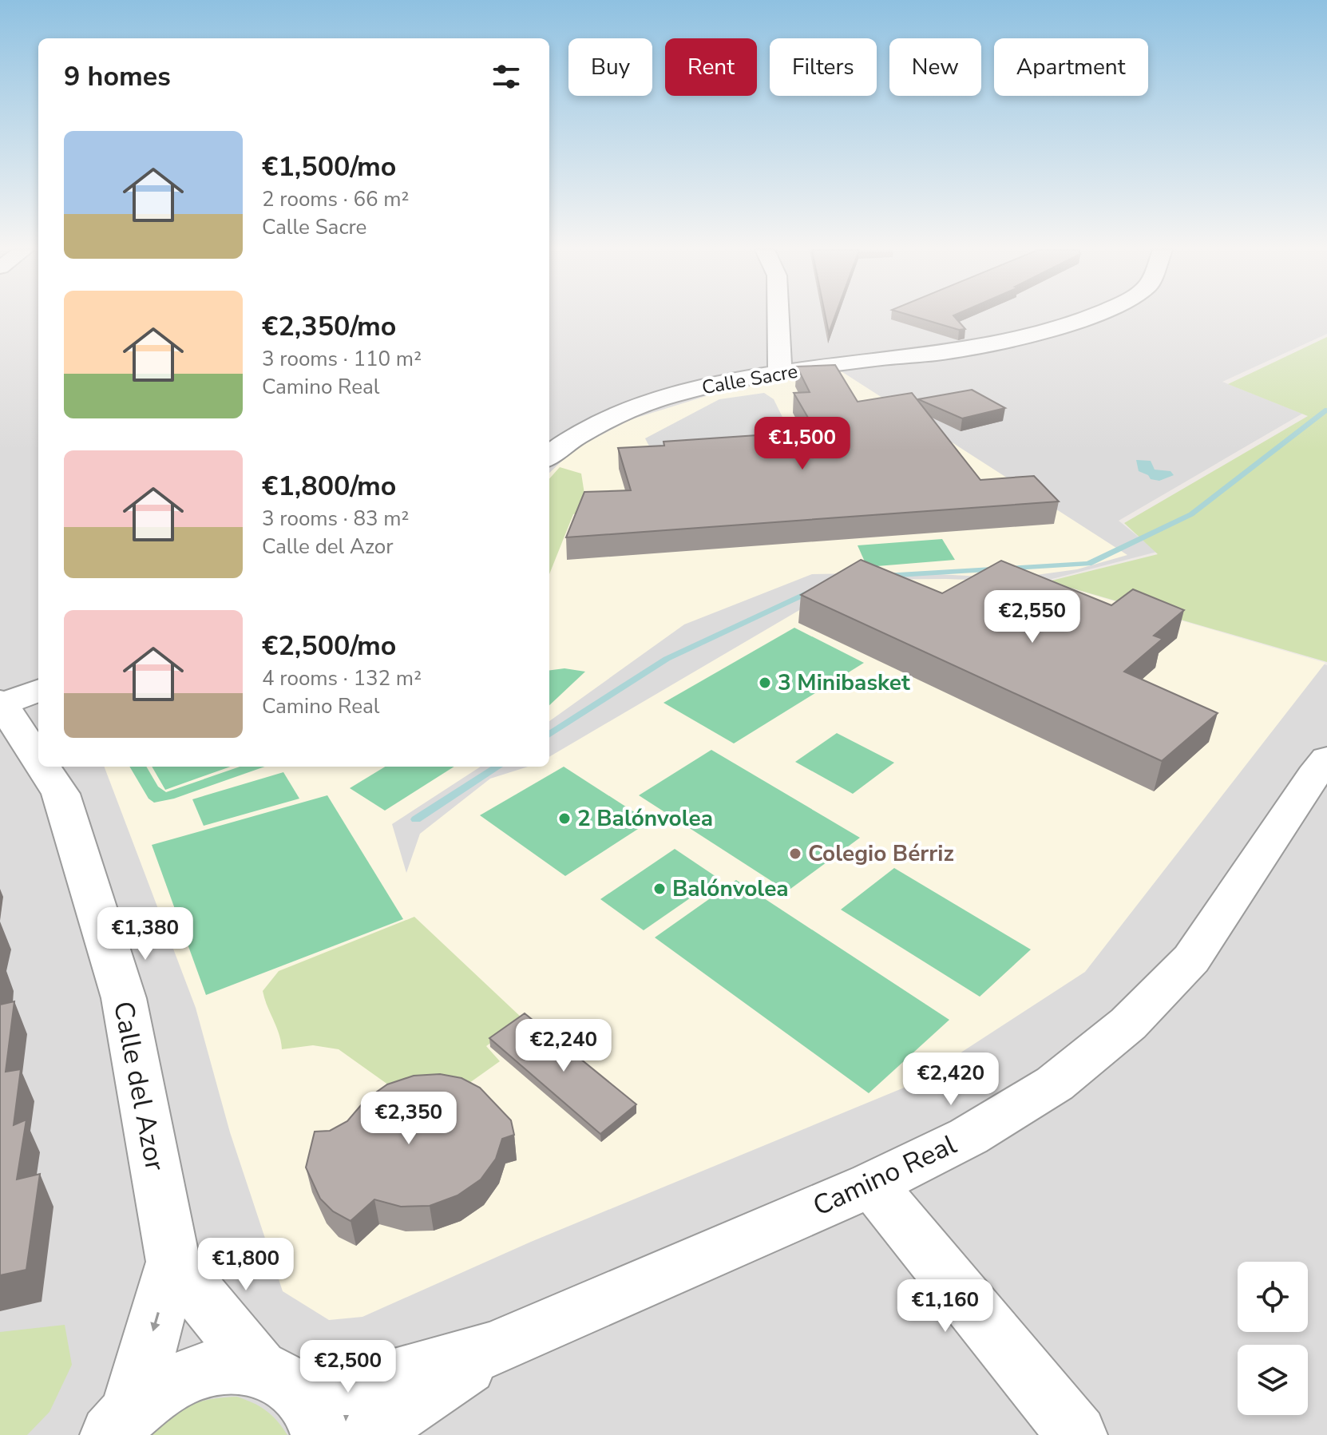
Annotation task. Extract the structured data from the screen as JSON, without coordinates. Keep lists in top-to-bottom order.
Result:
{
  "streets": {
    "street": ["Calle Sacre", "Calle del Azor", "Camino Real"]
  },
  "crossings": [
    ["Calle del Azor", "Camino Real"]
  ],
  "places": [
    "3 Minibasket",
    "2 Balónvolea",
    "Colegio Bérriz",
    "Balónvolea"
  ],
  "page": {
    "chip": [
      "Buy",
      "Rent",
      "Filters",
      "New",
      "Apartment"
    ],
    "heading": "9 homes",
    "list": [
      {
        "name": "€1,500/mo",
        "note": "2 rooms · 66 m² · Calle Sacre"
      },
      {
        "name": "€2,350/mo",
        "note": "3 rooms · 110 m² · Camino Real"
      },
      {
        "name": "€1,800/mo",
        "note": "3 rooms · 83 m² · Calle del Azor"
      },
      {
        "name": "€2,500/mo",
        "note": "4 rooms · 132 m² · Camino Real"
      }
    ],
    "price": [
      "€1,500",
      "€2,550",
      "€1,380",
      "€2,240",
      "€2,420",
      "€2,350",
      "€1,800",
      "€1,160",
      "€2,500"
    ]
  }
}
